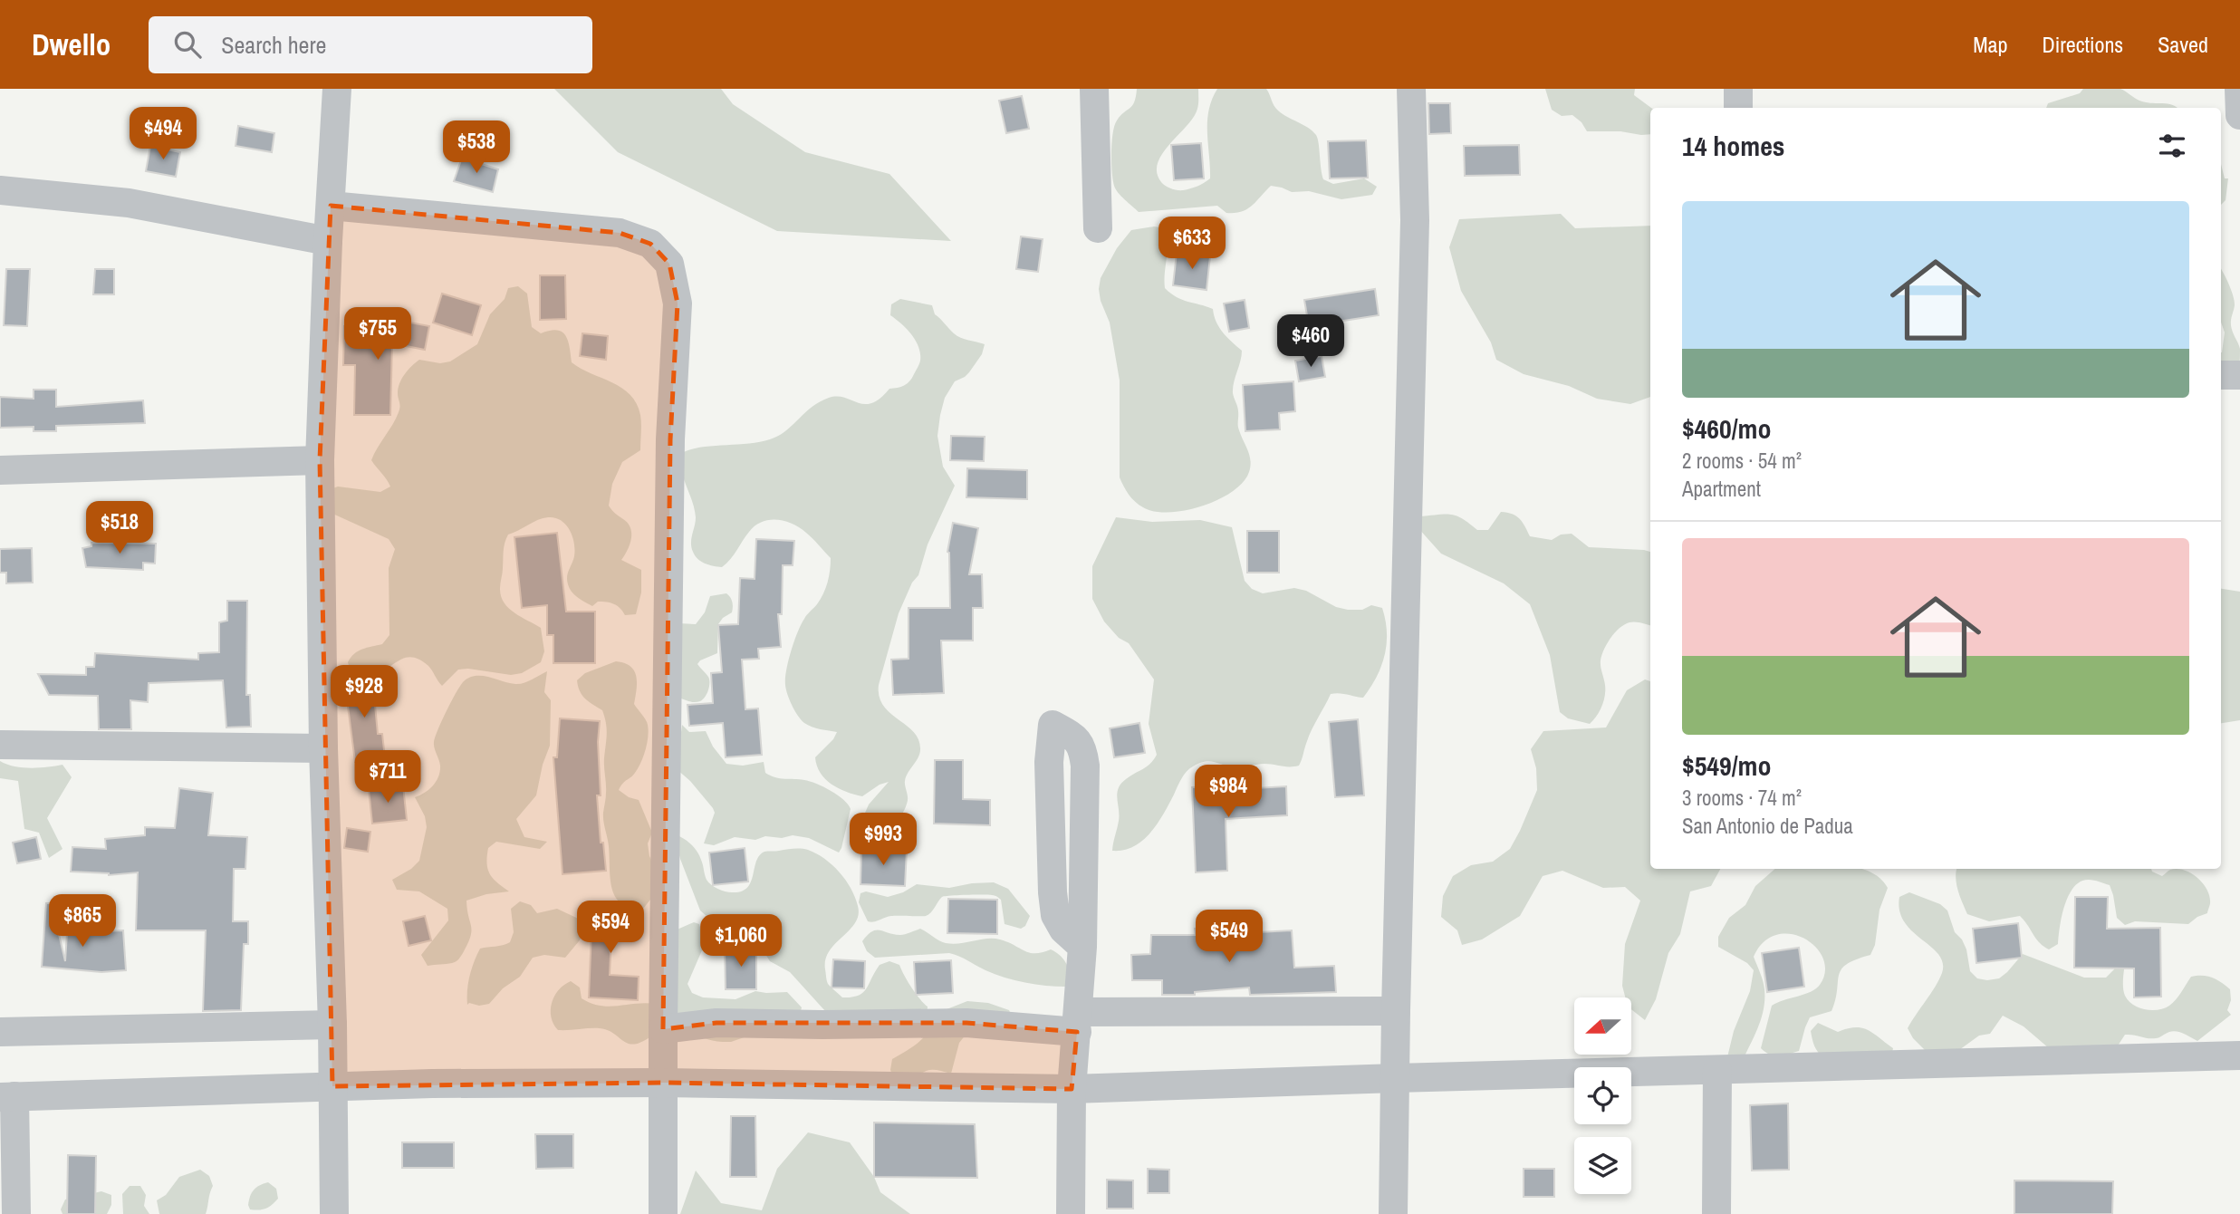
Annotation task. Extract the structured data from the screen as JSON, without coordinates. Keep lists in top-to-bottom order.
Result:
{
  "north": "left",
  "page": {
    "header": "Dwello",
    "search": "Search here",
    "nav": ["Map", "Directions", "Saved"],
    "price": [
      "$494",
      "$538",
      "$633",
      "$755",
      "$460",
      "$518",
      "$928",
      "$711",
      "$984",
      "$993",
      "$865",
      "$594",
      "$549",
      "$1,060"
    ],
    "heading": "14 homes",
    "list": [
      {
        "name": "$460/mo",
        "note": "2 rooms · 54 m² · Apartment"
      },
      {
        "name": "$549/mo",
        "note": "3 rooms · 74 m² · San Antonio de Padua"
      }
    ]
  }
}
